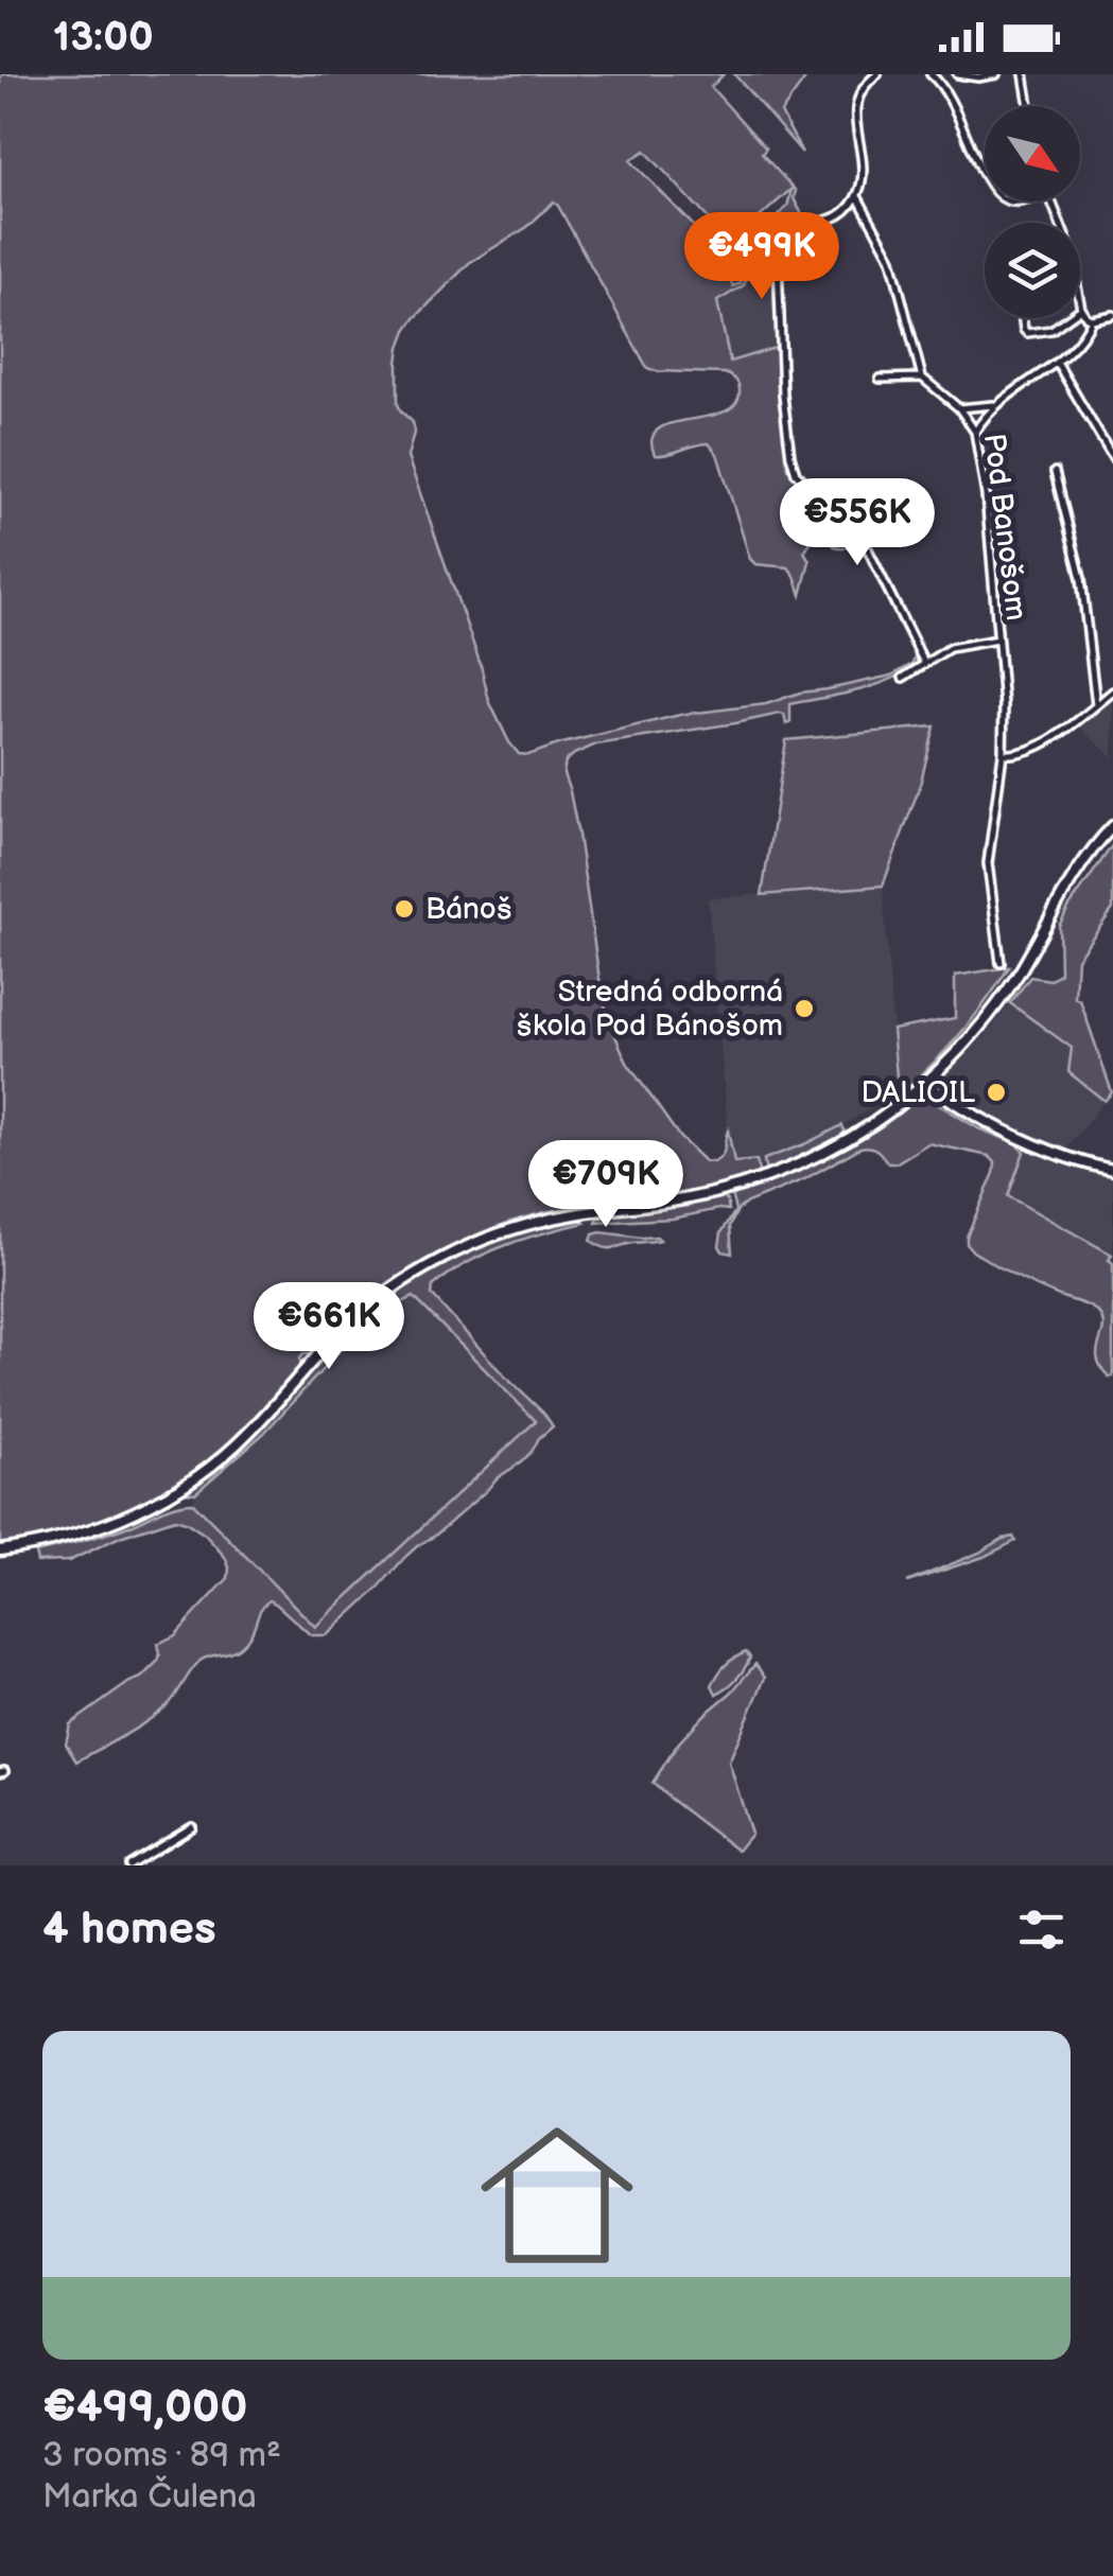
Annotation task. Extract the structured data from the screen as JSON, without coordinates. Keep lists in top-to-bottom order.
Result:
{
  "streets": {
    "street": ["Pod Banošom"]
  },
  "places": ["Bánoš", "Stredná odborná škola Pod Bánošom", "DALIOIL"],
  "north": "bottom right",
  "page": {
    "status": "13:00",
    "price": [
      "€499K",
      "€556K",
      "€709K",
      "€661K"
    ],
    "heading": "4 homes",
    "list": [
      {
        "name": "€499,000",
        "note": "3 rooms · 89 m² · Marka Čulena"
      }
    ]
  }
}
